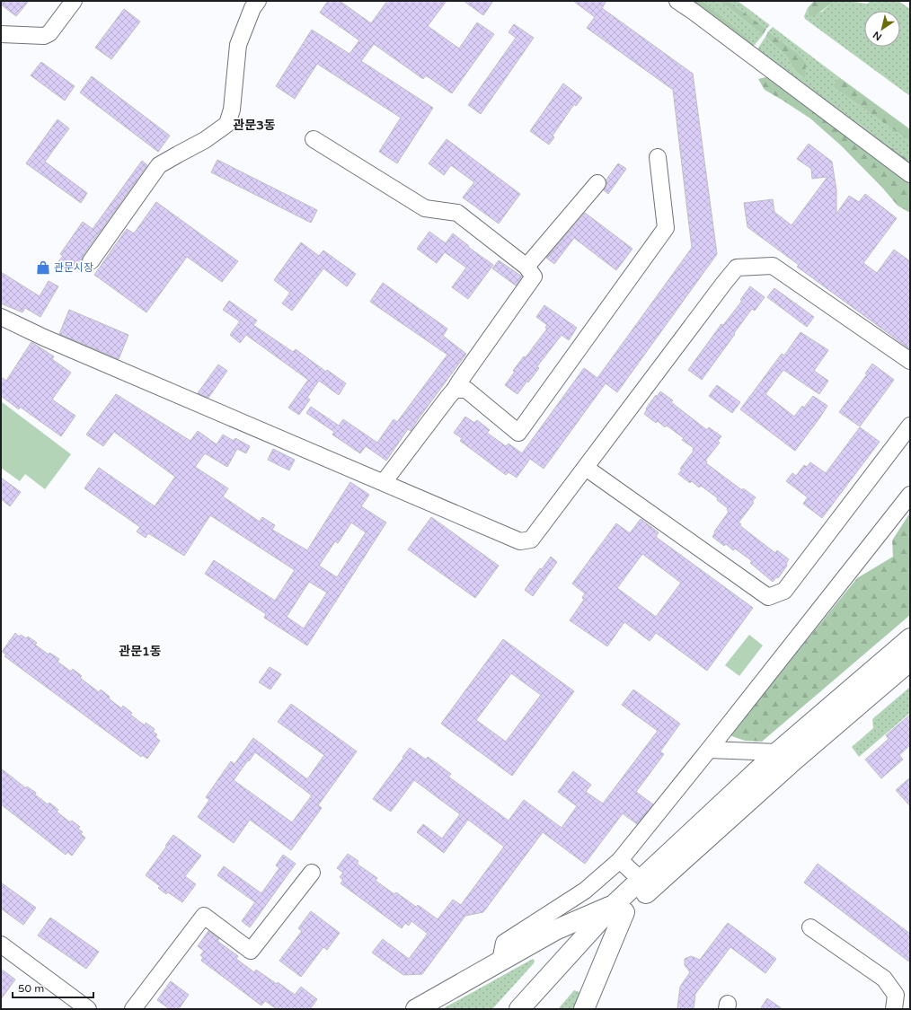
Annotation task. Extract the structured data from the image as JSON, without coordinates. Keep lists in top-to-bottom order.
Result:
{
  "districts": ["관문3동", "관문1동"],
  "places": {
    "shop": ["관문시장"]
  },
  "scale_bar": "50 m",
  "north": "bottom left"
}
